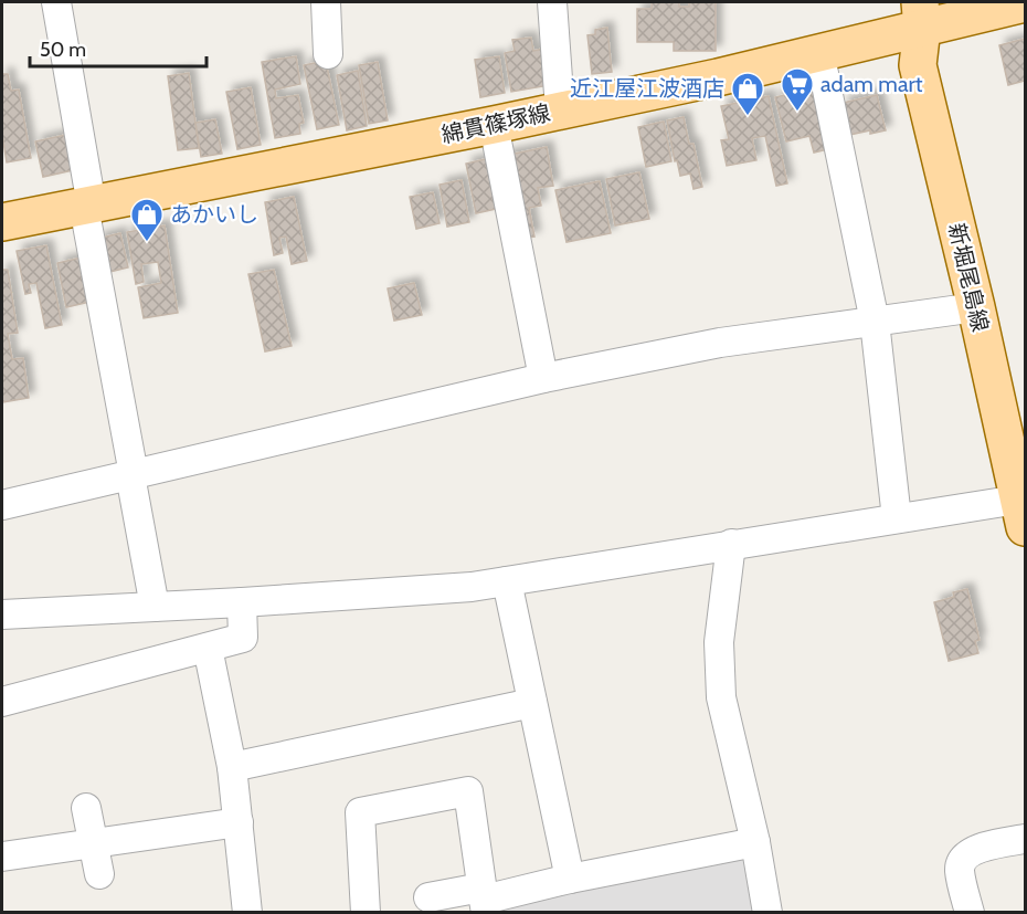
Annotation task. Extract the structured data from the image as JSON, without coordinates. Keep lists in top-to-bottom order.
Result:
{
  "streets": {
    "main road": ["綿貫篠塚線", "新堀尾島線"]
  },
  "crossings": [
    ["綿貫篠塚線", "新堀尾島線"]
  ],
  "places": {
    "supermarket": ["adam mart"],
    "shop": ["近江屋江波酒店", "あかいし"]
  },
  "scale_bar": "50 m"
}
